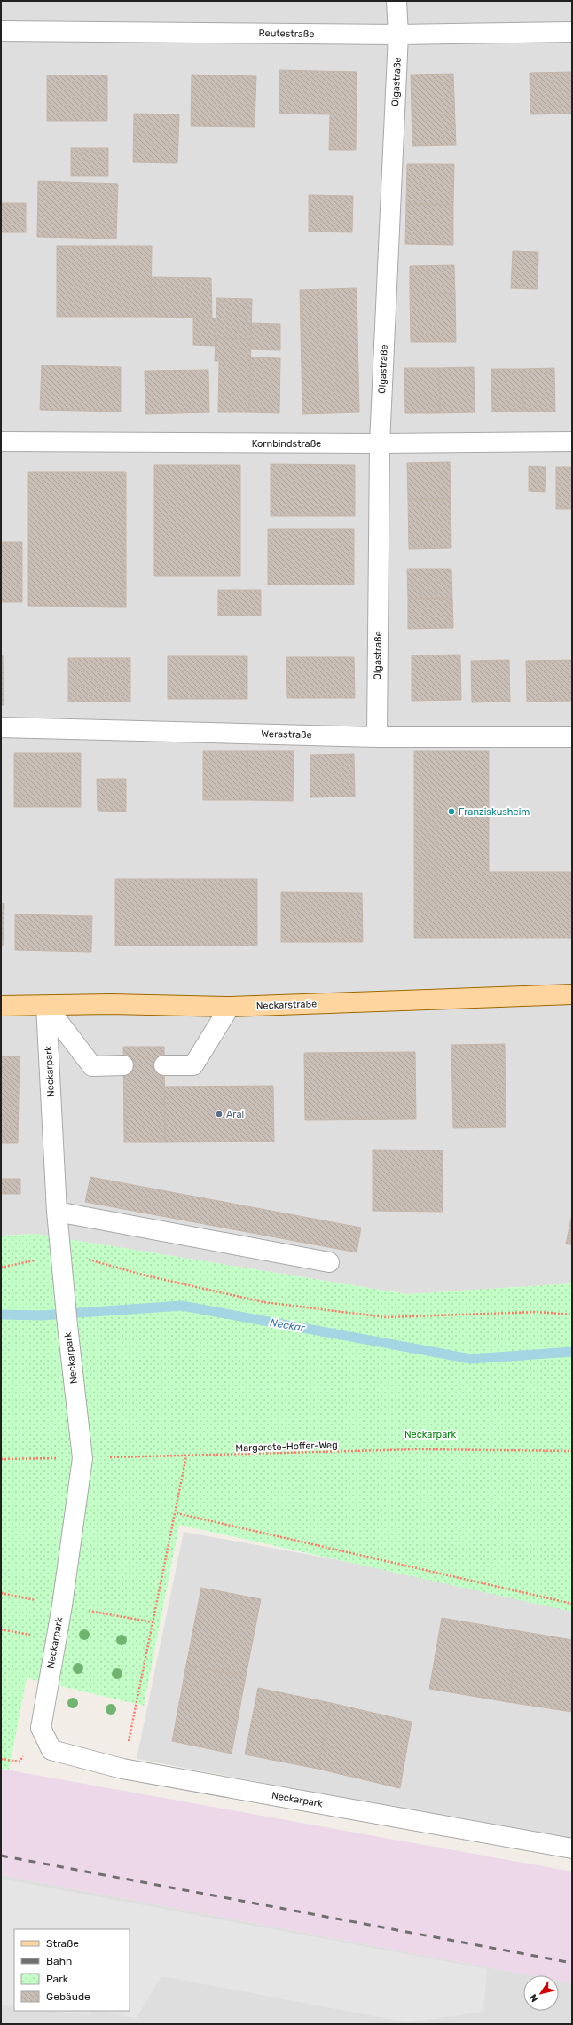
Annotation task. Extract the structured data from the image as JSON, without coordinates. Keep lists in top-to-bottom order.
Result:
{
  "streets": {
    "main road": ["Neckarstraße"],
    "street": [
      "Reutestraße",
      "Olgastraße",
      "Kornbindstraße",
      "Werastraße",
      "Neckarpark"
    ],
    "path": ["Margarete-Hoffer-Weg"]
  },
  "crossings": [
    ["Reutestraße", "Olgastraße"],
    ["Olgastraße", "Kornbindstraße"],
    ["Olgastraße", "Werastraße"],
    ["Neckarstraße", "Neckarpark"],
    ["Neckarpark", "Margarete-Hoffer-Weg"]
  ],
  "water": ["Neckar"],
  "parks": ["Neckarpark"],
  "places": ["Franziskusheim", "Aral"],
  "legend": [
    "Straße",
    "Bahn",
    "Park",
    "Gebäude"
  ],
  "north": "bottom left"
}
